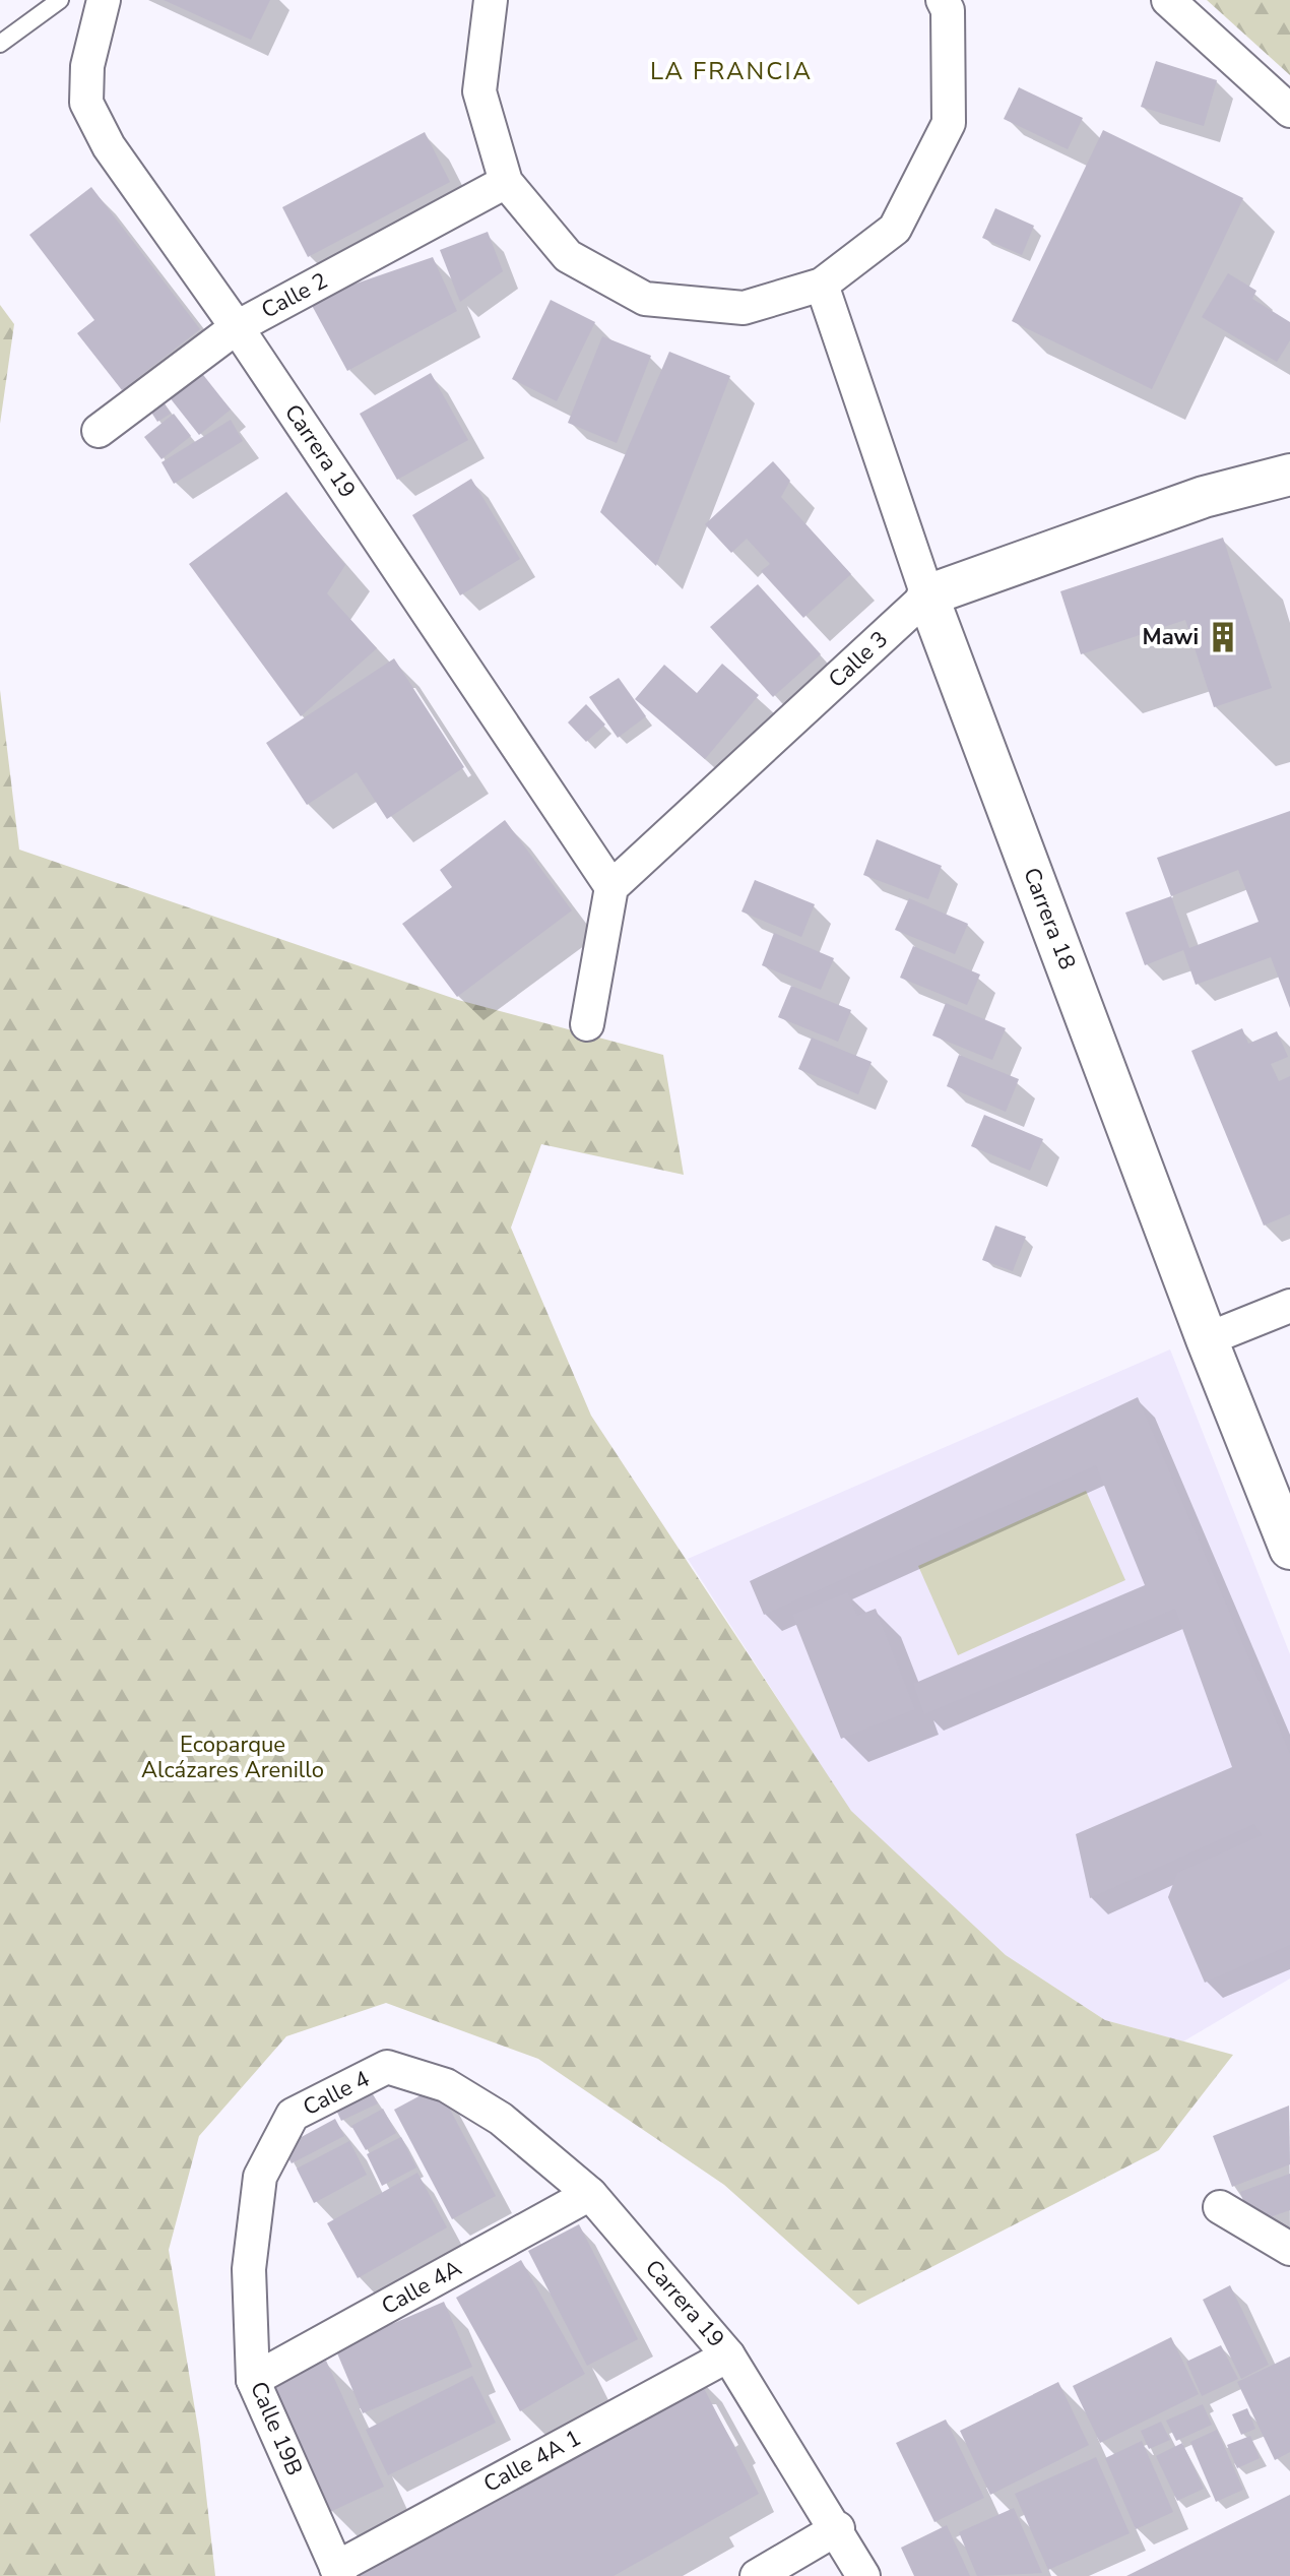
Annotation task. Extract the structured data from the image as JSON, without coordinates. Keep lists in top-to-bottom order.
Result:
{
  "streets": {
    "street": [
      "Calle 2",
      "Carrera 19",
      "Calle 3",
      "Carrera 18",
      "Calle 4",
      "Calle 4A",
      "Calle 19B",
      "Calle 4A 1"
    ]
  },
  "crossings": [
    ["Calle 2", "Carrera 19"],
    ["Carrera 19", "Calle 3"],
    ["Carrera 19", "Calle 4"],
    ["Carrera 19", "Calle 4A"],
    ["Carrera 19", "Calle 4A 1"],
    ["Calle 3", "Carrera 18"],
    ["Calle 4", "Calle 19B"],
    ["Calle 4A", "Calle 19B"],
    ["Calle 19B", "Calle 4A 1"]
  ],
  "districts": ["LA FRANCIA"],
  "parks": ["Ecoparque Alcázares Arenillo"],
  "places": {
    "building": ["Mawi"]
  }
}
